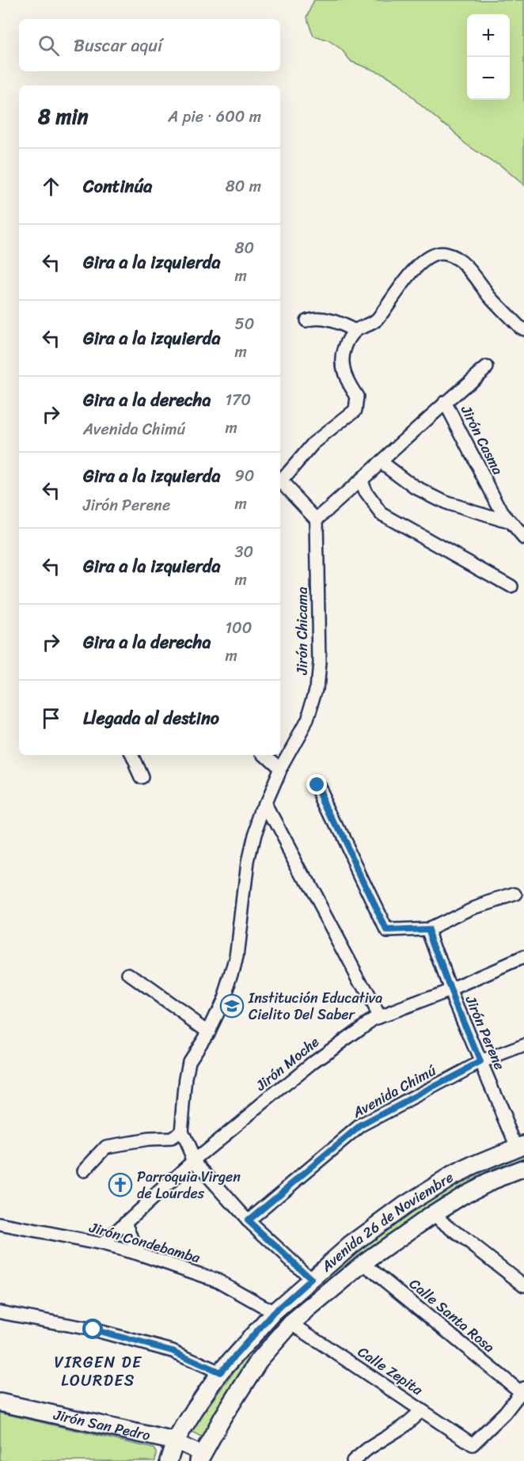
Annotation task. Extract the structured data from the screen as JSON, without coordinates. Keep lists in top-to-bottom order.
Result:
{
  "streets": {
    "main road": ["Avenida 26 de Noviembre", "Jirón San Pedro"],
    "street": [
      "Jirón Casma",
      "Jirón Chicama",
      "Jirón Perene",
      "Jirón Moche",
      "Avenida Chimú",
      "Jirón Condebamba",
      "Calle Santa Rosa",
      "Calle Zepita"
    ]
  },
  "crossings": [
    ["Jirón Perene", "Jirón Moche"],
    ["Jirón Perene", "Avenida Chimú"],
    ["Jirón Perene", "Avenida 26 de Noviembre"],
    ["Jirón Moche", "Jirón Condebamba"],
    ["Avenida 26 de Noviembre", "Jirón Condebamba"],
    ["Avenida 26 de Noviembre", "Calle Santa Rosa"],
    ["Avenida 26 de Noviembre", "Calle Zepita"],
    ["Avenida 26 de Noviembre", "Jirón San Pedro"],
    ["Calle Santa Rosa", "Calle Zepita"]
  ],
  "districts": ["VIRGEN DE LOURDES"],
  "places": {
    "school or university": ["Institución Educativa Cielito Del Saber"],
    "church": ["Parroquia Virgen de Lourdes"]
  },
  "page": {
    "map_buttons": ["+", "−"],
    "search": "Buscar aquí",
    "heading": ["8 min", "A pie · 600 m"],
    "list": [
      ["Continúa", "80 m"],
      ["Gira a la izquierda", "80 m"],
      ["Gira a la izquierda", "50 m"],
      ["Gira a la derecha", "Avenida Chimú", "170 m"],
      ["Gira a la izquierda", "Jirón Perene", "90 m"],
      ["Gira a la izquierda", "30 m"],
      ["Gira a la derecha", "100 m"],
      "Llegada al destino"
    ]
  }
}
